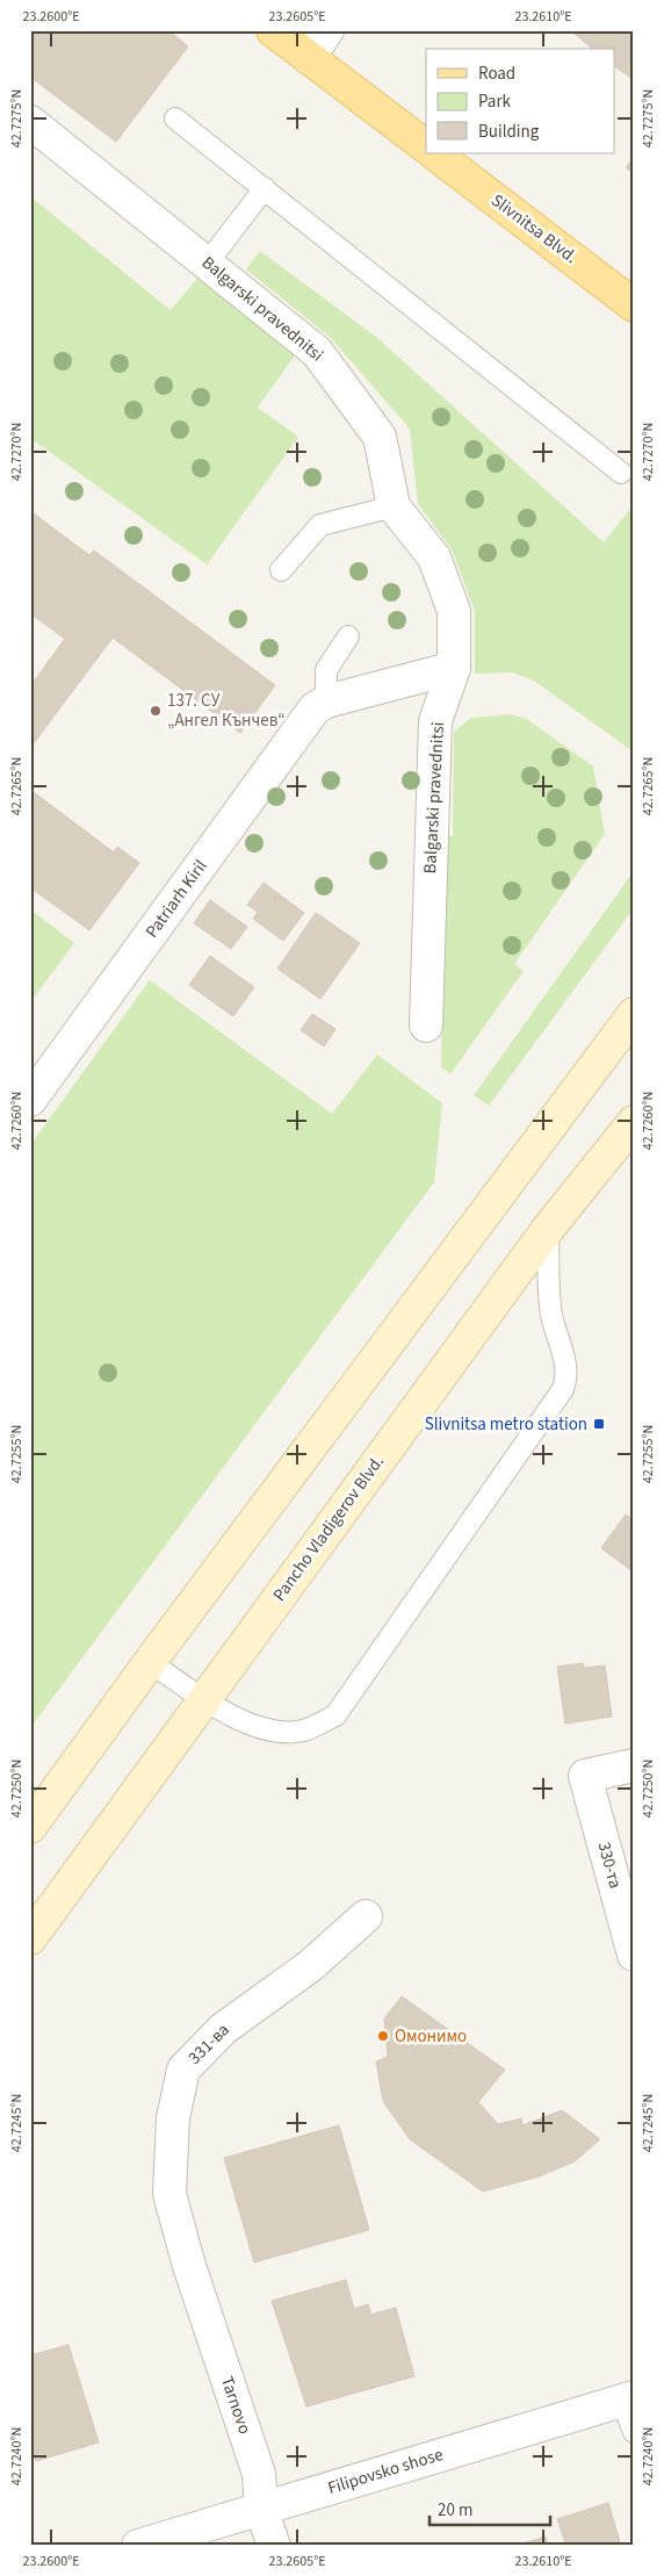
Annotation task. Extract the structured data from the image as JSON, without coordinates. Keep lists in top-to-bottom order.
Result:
{
  "streets": {
    "main road": ["Slivnitsa Blvd.", "Pancho Vladigerov Blvd."],
    "street": [
      "Balgarski pravednitsi",
      "Patriarh Kiril",
      "330-та",
      "331-ва",
      "Tarnovo",
      "Filipovsko shose"
    ]
  },
  "crossings": [
    ["331-ва", "Tarnovo"],
    ["Tarnovo", "Filipovsko shose"]
  ],
  "places": {
    "other": ["137. СУ „Ангел Кънчев“", "Омонимо"],
    "transit": ["Slivnitsa metro station"]
  },
  "legend": ["Road", "Park", "Building"],
  "scale_bar": "20 m",
  "coordinates": [
    "23.2600°E",
    "23.2605°E",
    "23.2610°E",
    "42.7275°N",
    "42.7270°N",
    "42.7265°N",
    "42.7260°N",
    "42.7255°N",
    "42.7250°N",
    "42.7245°N",
    "42.7240°N"
  ]
}
